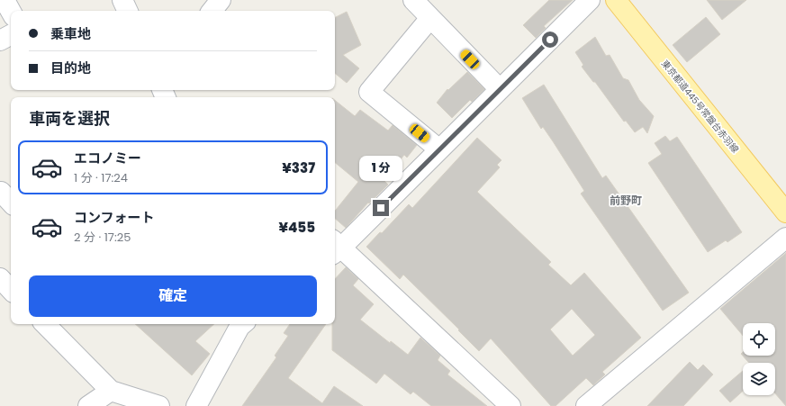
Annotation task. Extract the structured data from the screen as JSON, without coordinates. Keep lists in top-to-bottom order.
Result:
{
  "streets": {
    "main road": ["東京都道445号常盤台赤羽線"]
  },
  "districts": ["前野町"],
  "page": {
    "banner": ["乗車地", "目的地"],
    "heading": "車両を選択",
    "list": [
      {
        "name": "エコノミー",
        "note": "1 分 · 17:24",
        "value": "¥337"
      },
      {
        "name": "コンフォート",
        "note": "2 分 · 17:25",
        "value": "¥455"
      }
    ],
    "bubble": "1 分",
    "buttons": "確定"
  }
}
